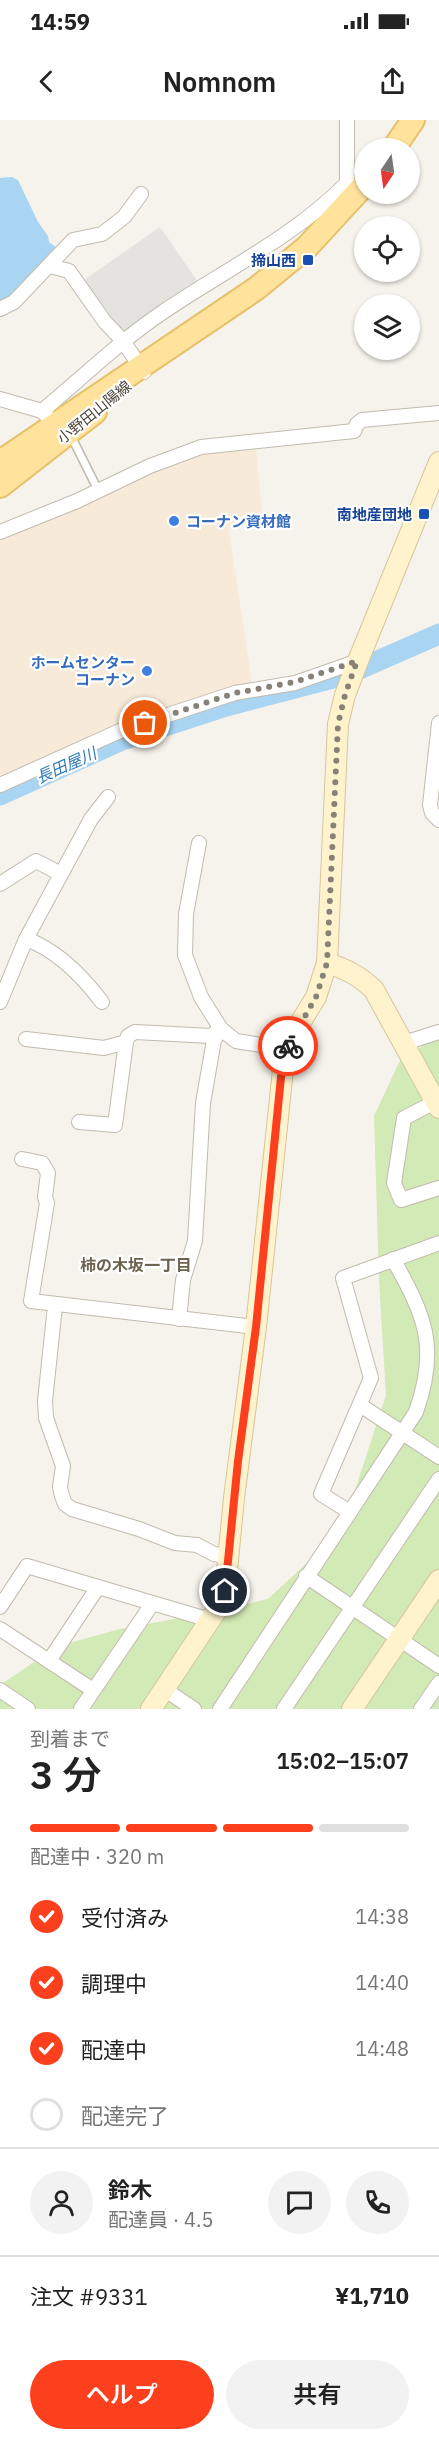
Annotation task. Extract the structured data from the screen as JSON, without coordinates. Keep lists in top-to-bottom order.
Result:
{
  "streets": {
    "main road": ["小野田山陽線"]
  },
  "districts": ["柿の木坂一丁目"],
  "water": ["長田屋川"],
  "places": {
    "transit": ["揥山西", "南地産団地"],
    "other": ["コーナン資材館", "ホームセンター コーナン"]
  },
  "north": "bottom",
  "page": {
    "status": "14:59",
    "header": "Nomnom",
    "heading": ["3 分", "到着まで", "15:02–15:07"],
    "panel": [
      "鈴木",
      "配達員 · 4.5",
      "注文 #9331",
      "¥1,710"
    ],
    "bar": "配達中 · 320 m",
    "list": [
      ["受付済み", "14:38"],
      ["調理中", "14:40"],
      ["配達中", "14:48"],
      "配達完了"
    ],
    "buttons": ["ヘルプ", "共有"]
  }
}
